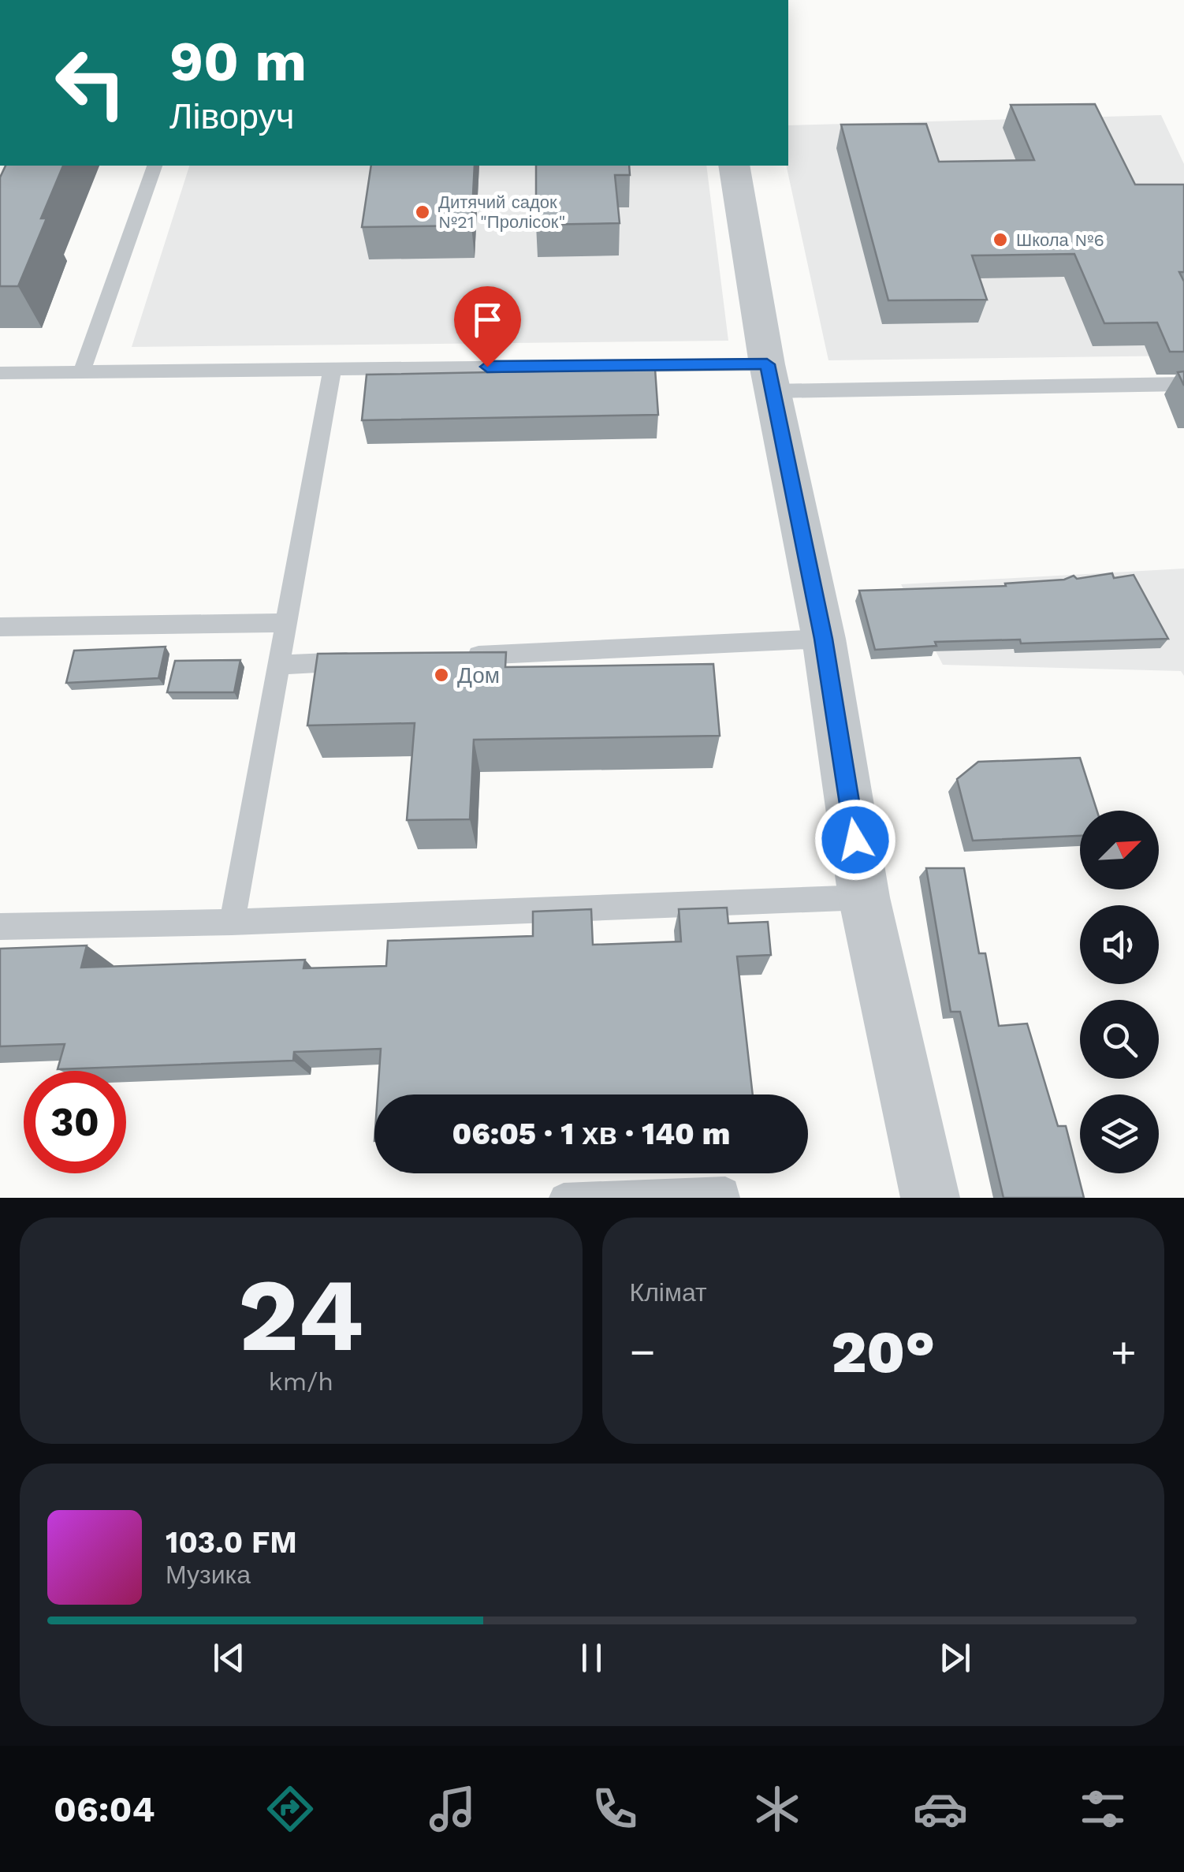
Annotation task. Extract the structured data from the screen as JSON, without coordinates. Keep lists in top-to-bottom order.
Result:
{
  "places": ["Дитячий садок №21 \"Пролісок\"", "Школа №6", "Дом"],
  "north": "top right",
  "page": {
    "turn": ["90 m", "Ліворуч"],
    "limit": "30",
    "trip": "06:05 · 1 хв · 140 m",
    "tile": [
      ["24", "km/h"],
      "Клімат"
    ],
    "heat": ["−", "20°", "+"],
    "song": ["103.0 FM", "Музика"],
    "tabs": "06:04"
  }
}
